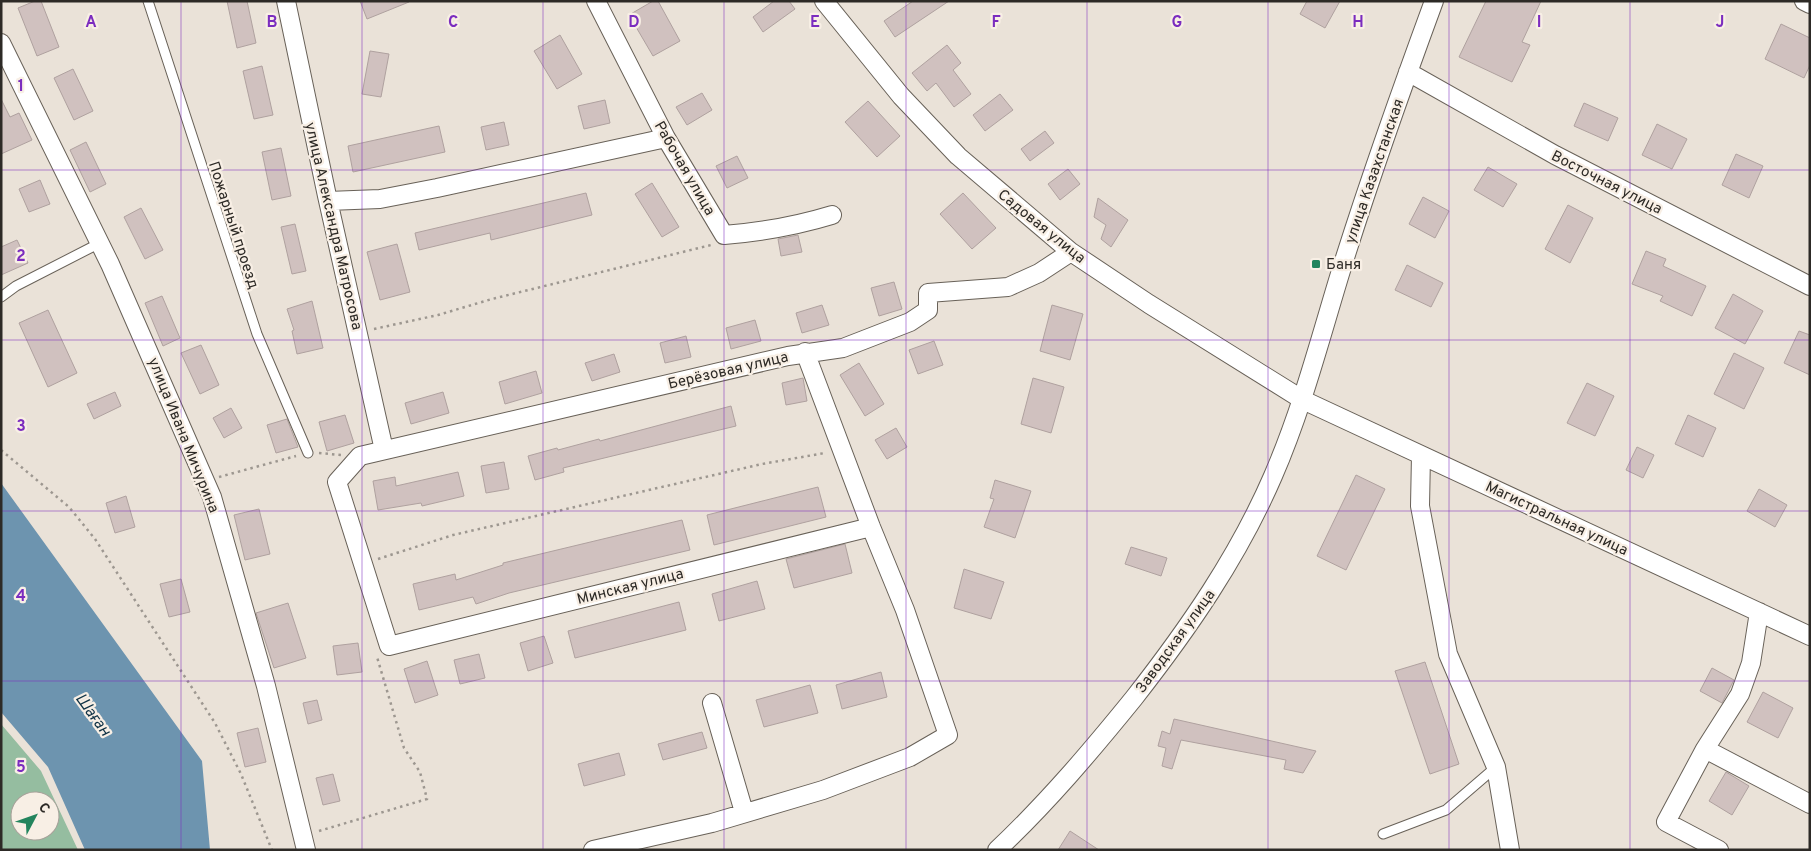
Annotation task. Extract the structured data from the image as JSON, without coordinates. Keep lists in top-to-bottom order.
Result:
{
  "streets": {
    "street": [
      "Рабочая улица",
      "улица Казахстанская",
      "Восточная улица",
      "улица Александра Матросова",
      "Садовая улица",
      "Берёзовая улица",
      "улица Ивана Мичурина",
      "Магистральная улица",
      "Минская улица",
      "Заводская улица"
    ],
    "lane": ["Пожарный проезд"]
  },
  "crossings": [
    ["улица Казахстанская", "Восточная улица"],
    ["улица Казахстанская", "Садовая улица"],
    ["улица Казахстанская", "Магистральная улица"],
    ["улица Казахстанская", "Заводская улица"],
    ["улица Александра Матросова", "Берёзовая улица"],
    ["Садовая улица", "Берёзовая улица"],
    ["Садовая улица", "Магистральная улица"],
    ["Садовая улица", "Заводская улица"],
    ["Магистральная улица", "Заводская улица"]
  ],
  "water": ["Шаған"],
  "places": {
    "transit": ["Баня"]
  },
  "north": "top right",
  "grid": {
    "columns": [
      "A",
      "B",
      "C",
      "D",
      "E",
      "F",
      "G",
      "H",
      "I",
      "J"
    ],
    "rows": [
      "1",
      "2",
      "3",
      "4",
      "5"
    ]
  }
}
